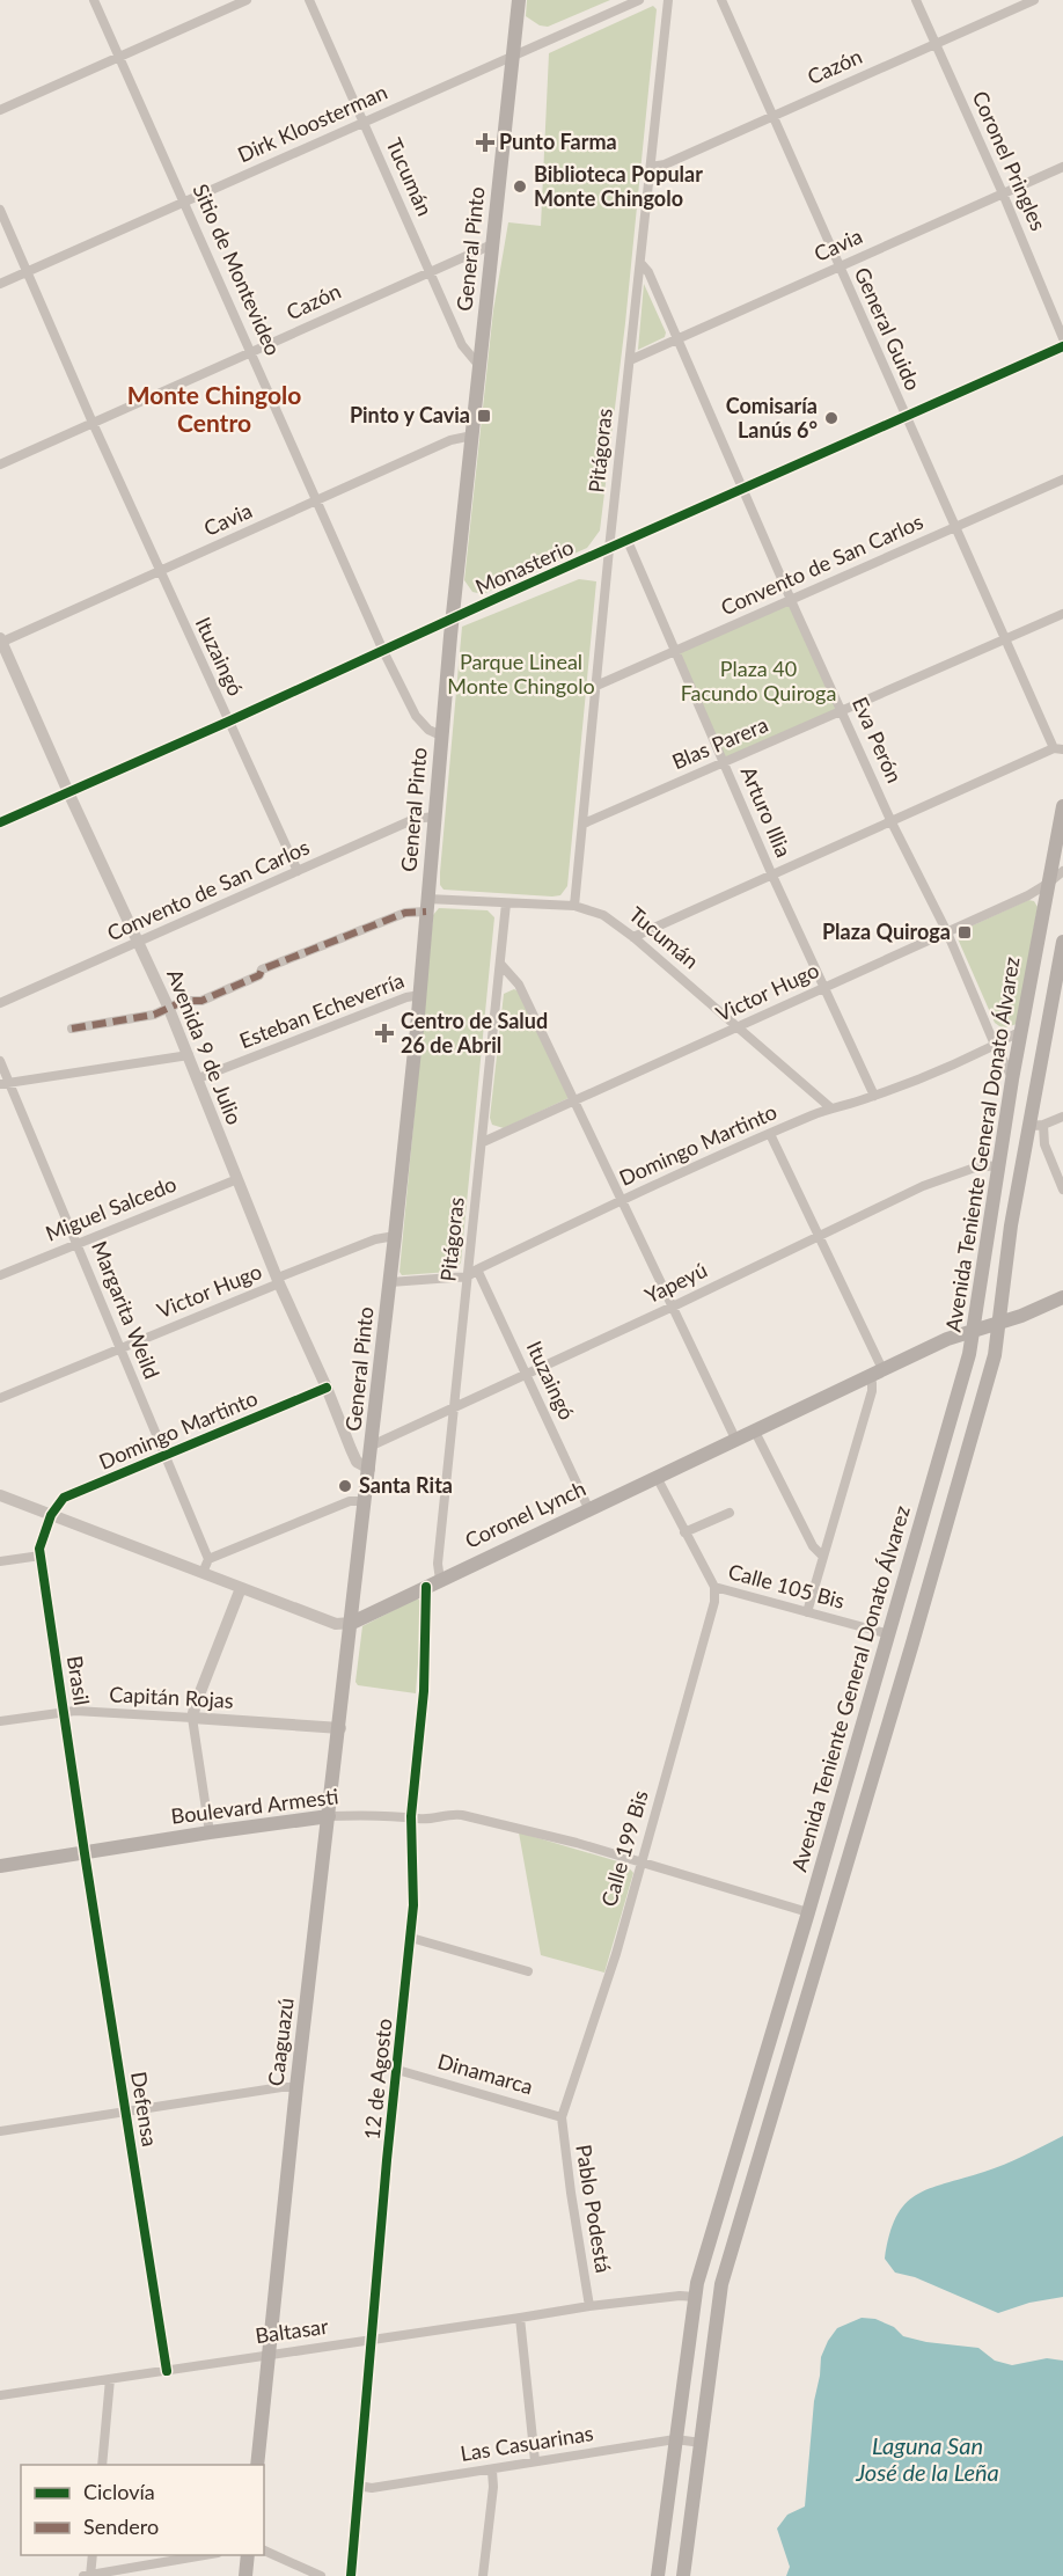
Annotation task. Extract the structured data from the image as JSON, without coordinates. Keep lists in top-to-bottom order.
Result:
{
  "streets": {
    "main road": [
      "General Pinto",
      "Avenida Teniente General Donato Álvarez",
      "Coronel Lynch",
      "Boulevard Armesti",
      "Caaguazú"
    ],
    "street": [
      "Cazón",
      "Dirk Kloosterman",
      "Coronel Pringles",
      "Tucumán",
      "Cavia",
      "Sitio de Montevideo",
      "General Guido",
      "Pitágoras",
      "Convento de San Carlos",
      "Monasterio",
      "Ituzaingó",
      "Eva Perón",
      "Blas Parera",
      "Arturo Illia",
      "Victor Hugo",
      "Esteban Echeverría",
      "Avenida 9 de Julio",
      "Domingo Martinto",
      "Miguel Salcedo",
      "Yapeyú",
      "Margarita Weild",
      "Calle 105 Bis",
      "Brasil",
      "Capitán Rojas",
      "Calle 199 Bis",
      "Dinamarca",
      "12 de Agosto",
      "Defensa",
      "Pablo Podestá",
      "Baltasar",
      "Las Casuarinas"
    ]
  },
  "crossings": [
    ["Cazón", "Coronel Pringles"],
    ["Cazón", "Tucumán"],
    ["Cazón", "General Pinto"],
    ["Cazón", "Sitio de Montevideo"],
    ["Cazón", "General Guido"],
    ["Cazón", "Pitágoras"],
    ["Cazón", "Ituzaingó"],
    ["Dirk Kloosterman", "Tucumán"],
    ["Dirk Kloosterman", "General Pinto"],
    ["Dirk Kloosterman", "Sitio de Montevideo"],
    ["Dirk Kloosterman", "Ituzaingó"],
    ["Coronel Pringles", "Cavia"],
    ["Tucumán", "General Pinto"],
    ["Tucumán", "Pitágoras"],
    ["Tucumán", "Victor Hugo"],
    ["Tucumán", "Domingo Martinto"],
    ["Cavia", "General Pinto"],
    ["Cavia", "Sitio de Montevideo"],
    ["Cavia", "General Guido"],
    ["Cavia", "Pitágoras"],
    ["Cavia", "Ituzaingó"],
    ["Cavia", "Eva Perón"],
    ["Cavia", "Avenida 9 de Julio"],
    ["General Pinto", "Sitio de Montevideo"],
    ["General Pinto", "Convento de San Carlos"],
    ["General Pinto", "Monasterio"],
    ["General Pinto", "Victor Hugo"],
    ["General Pinto", "Esteban Echeverría"],
    ["General Pinto", "Avenida 9 de Julio"],
    ["General Pinto", "Yapeyú"],
    ["General Pinto", "Coronel Lynch"],
    ["General Pinto", "Caaguazú"],
    ["Sitio de Montevideo", "Monasterio"],
    ["General Guido", "Convento de San Carlos"],
    ["General Guido", "Monasterio"],
    ["General Guido", "Blas Parera"],
    ["Pitágoras", "Convento de San Carlos"],
    ["Pitágoras", "Monasterio"],
    ["Pitágoras", "Eva Perón"],
    ["Pitágoras", "Blas Parera"],
    ["Pitágoras", "Victor Hugo"],
    ["Pitágoras", "Domingo Martinto"],
    ["Pitágoras", "Yapeyú"],
    ["Pitágoras", "Coronel Lynch"],
    ["Convento de San Carlos", "Ituzaingó"],
    ["Convento de San Carlos", "Eva Perón"],
    ["Convento de San Carlos", "Arturo Illia"],
    ["Convento de San Carlos", "Avenida 9 de Julio"],
    ["Monasterio", "Ituzaingó"],
    ["Monasterio", "Eva Perón"],
    ["Monasterio", "Arturo Illia"],
    ["Monasterio", "Avenida 9 de Julio"],
    ["Ituzaingó", "Domingo Martinto"],
    ["Ituzaingó", "Yapeyú"],
    ["Ituzaingó", "Coronel Lynch"],
    ["Eva Perón", "Blas Parera"],
    ["Eva Perón", "Victor Hugo"],
    ["Eva Perón", "Avenida Teniente General Donato Álvarez"],
    ["Eva Perón", "Domingo Martinto"],
    ["Blas Parera", "Arturo Illia"],
    ["Arturo Illia", "Victor Hugo"],
    ["Arturo Illia", "Domingo Martinto"],
    ["Victor Hugo", "Avenida 9 de Julio"],
    ["Victor Hugo", "Avenida Teniente General Donato Álvarez"],
    ["Victor Hugo", "Margarita Weild"],
    ["Esteban Echeverría", "Avenida 9 de Julio"],
    ["Avenida 9 de Julio", "Domingo Martinto"],
    ["Avenida 9 de Julio", "Miguel Salcedo"],
    ["Avenida Teniente General Donato Álvarez", "Domingo Martinto"],
    ["Avenida Teniente General Donato Álvarez", "Yapeyú"],
    ["Avenida Teniente General Donato Álvarez", "Coronel Lynch"],
    ["Avenida Teniente General Donato Álvarez", "Calle 105 Bis"],
    ["Avenida Teniente General Donato Álvarez", "Boulevard Armesti"],
    ["Avenida Teniente General Donato Álvarez", "Baltasar"],
    ["Avenida Teniente General Donato Álvarez", "Las Casuarinas"],
    ["Domingo Martinto", "Margarita Weild"],
    ["Domingo Martinto", "Brasil"],
    ["Miguel Salcedo", "Margarita Weild"],
    ["Coronel Lynch", "Calle 105 Bis"],
    ["Coronel Lynch", "Caaguazú"],
    ["Coronel Lynch", "12 de Agosto"],
    ["Calle 105 Bis", "Calle 199 Bis"],
    ["Brasil", "Capitán Rojas"],
    ["Brasil", "Boulevard Armesti"],
    ["Brasil", "Defensa"],
    ["Capitán Rojas", "Caaguazú"],
    ["Boulevard Armesti", "Calle 199 Bis"],
    ["Boulevard Armesti", "Caaguazú"],
    ["Boulevard Armesti", "12 de Agosto"],
    ["Boulevard Armesti", "Defensa"],
    ["Calle 199 Bis", "Dinamarca"],
    ["Calle 199 Bis", "Pablo Podestá"],
    ["Caaguazú", "Baltasar"],
    ["Dinamarca", "12 de Agosto"],
    ["Dinamarca", "Pablo Podestá"],
    ["12 de Agosto", "Baltasar"],
    ["12 de Agosto", "Las Casuarinas"],
    ["Defensa", "Baltasar"],
    ["Pablo Podestá", "Baltasar"]
  ],
  "districts": ["Monte Chingolo Centro"],
  "water": ["Laguna San José de la Leña"],
  "parks": ["Parque Lineal Monte Chingolo", "Plaza 40 Facundo Quiroga"],
  "places": {
    "health": ["Punto Farma", "Centro de Salud 26 de Abril"],
    "other": ["Biblioteca Popular Monte Chingolo", "Comisaría Lanús 6°", "Santa Rita"],
    "transit": ["Pinto y Cavia", "Plaza Quiroga"]
  },
  "legend": ["Ciclovía", "Sendero"]
}
